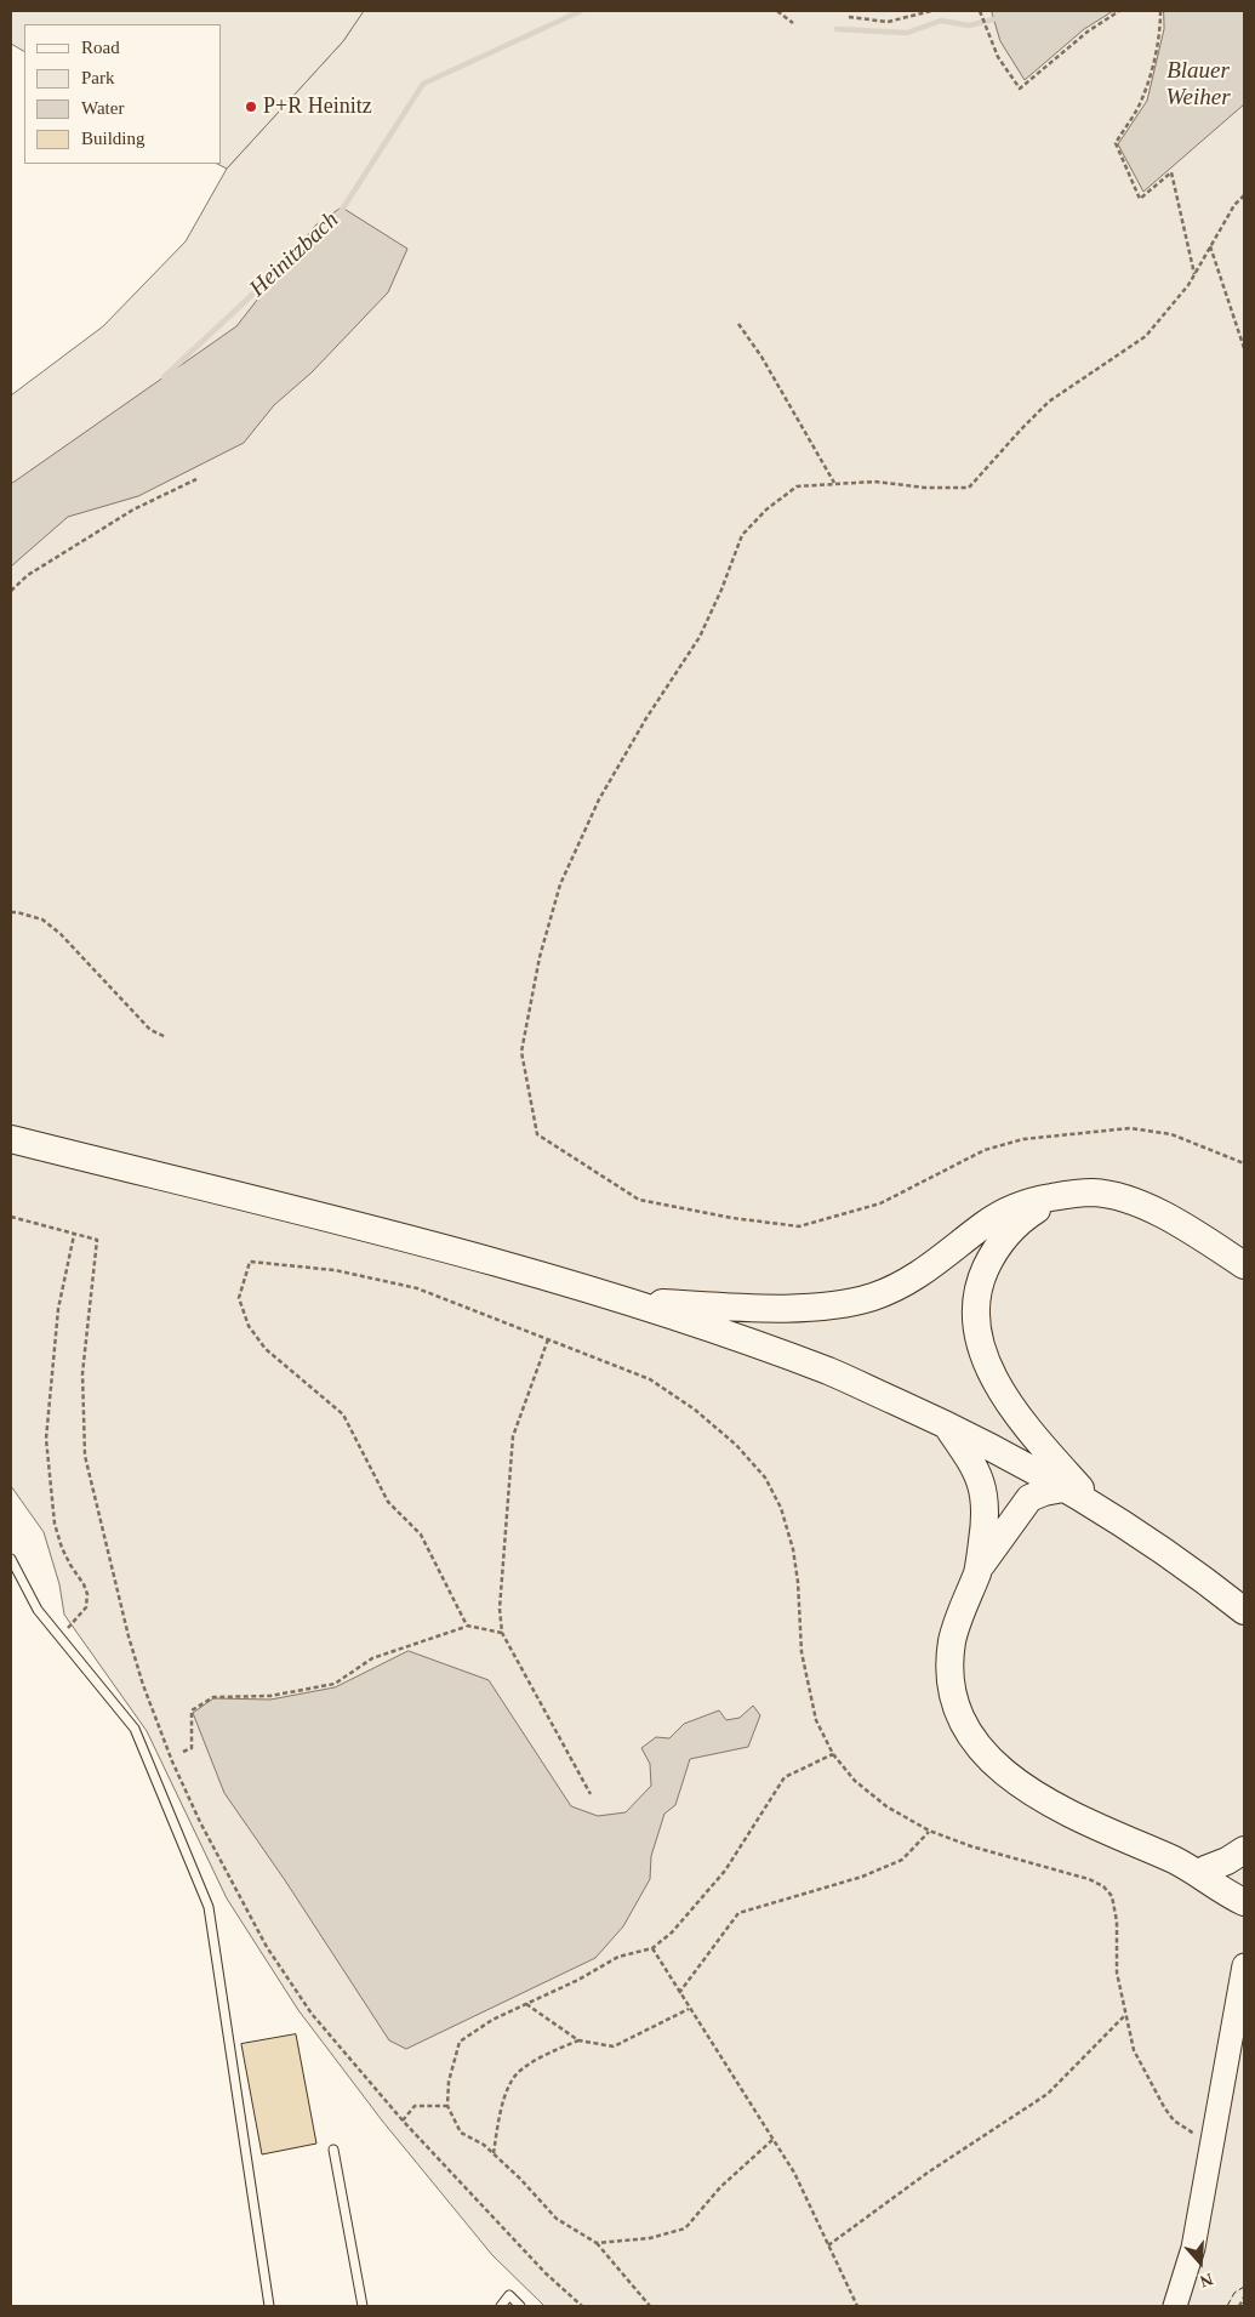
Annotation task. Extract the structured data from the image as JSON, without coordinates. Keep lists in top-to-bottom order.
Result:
{
  "water": ["Blauer Weiher", "Heinitzbach"],
  "places": ["P+R Heinitz"],
  "legend": [
    "Road",
    "Park",
    "Water",
    "Building"
  ],
  "north": "bottom"
}
